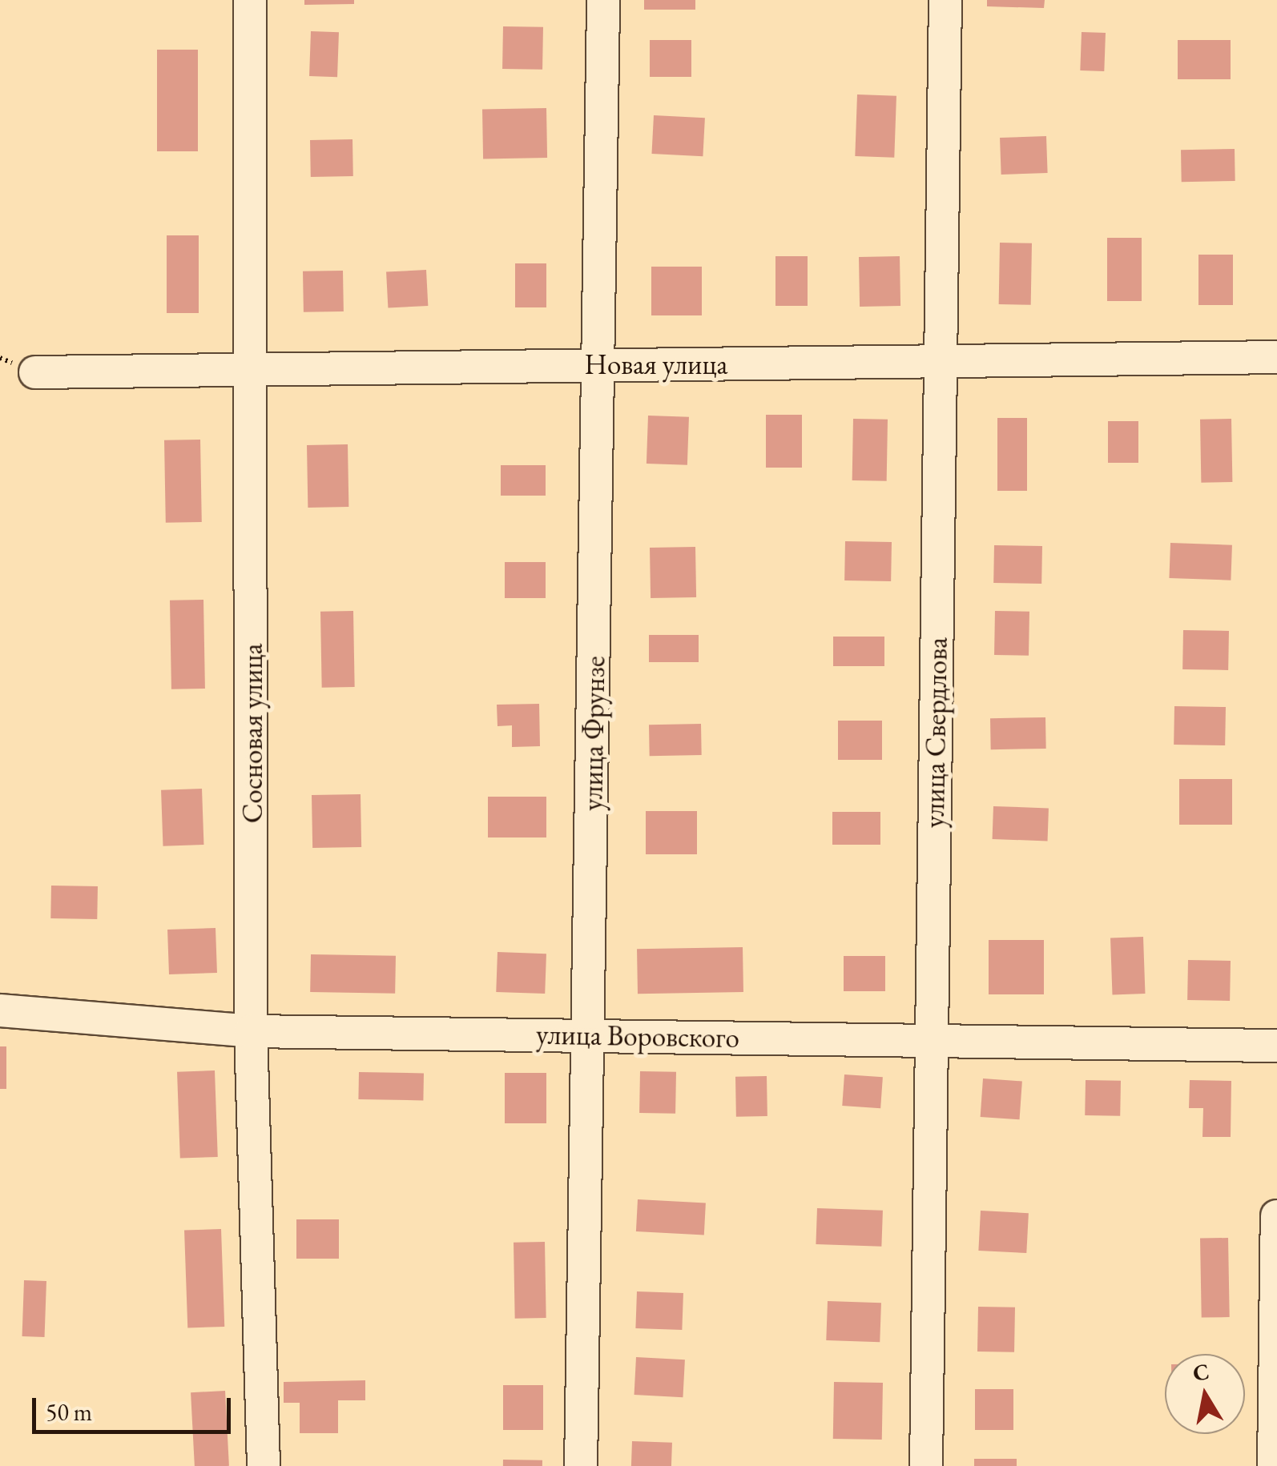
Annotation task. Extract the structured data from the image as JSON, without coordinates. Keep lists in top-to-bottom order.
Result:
{
  "streets": {
    "street": [
      "Новая улица",
      "улица Свердлова",
      "Сосновая улица",
      "улица Фрунзе",
      "улица Воровского"
    ]
  },
  "crossings": [
    ["Новая улица", "улица Свердлова"],
    ["Новая улица", "Сосновая улица"],
    ["Новая улица", "улица Фрунзе"],
    ["улица Свердлова", "улица Воровского"],
    ["Сосновая улица", "улица Воровского"],
    ["улица Фрунзе", "улица Воровского"]
  ],
  "scale_bar": "50 m",
  "north": "top"
}
